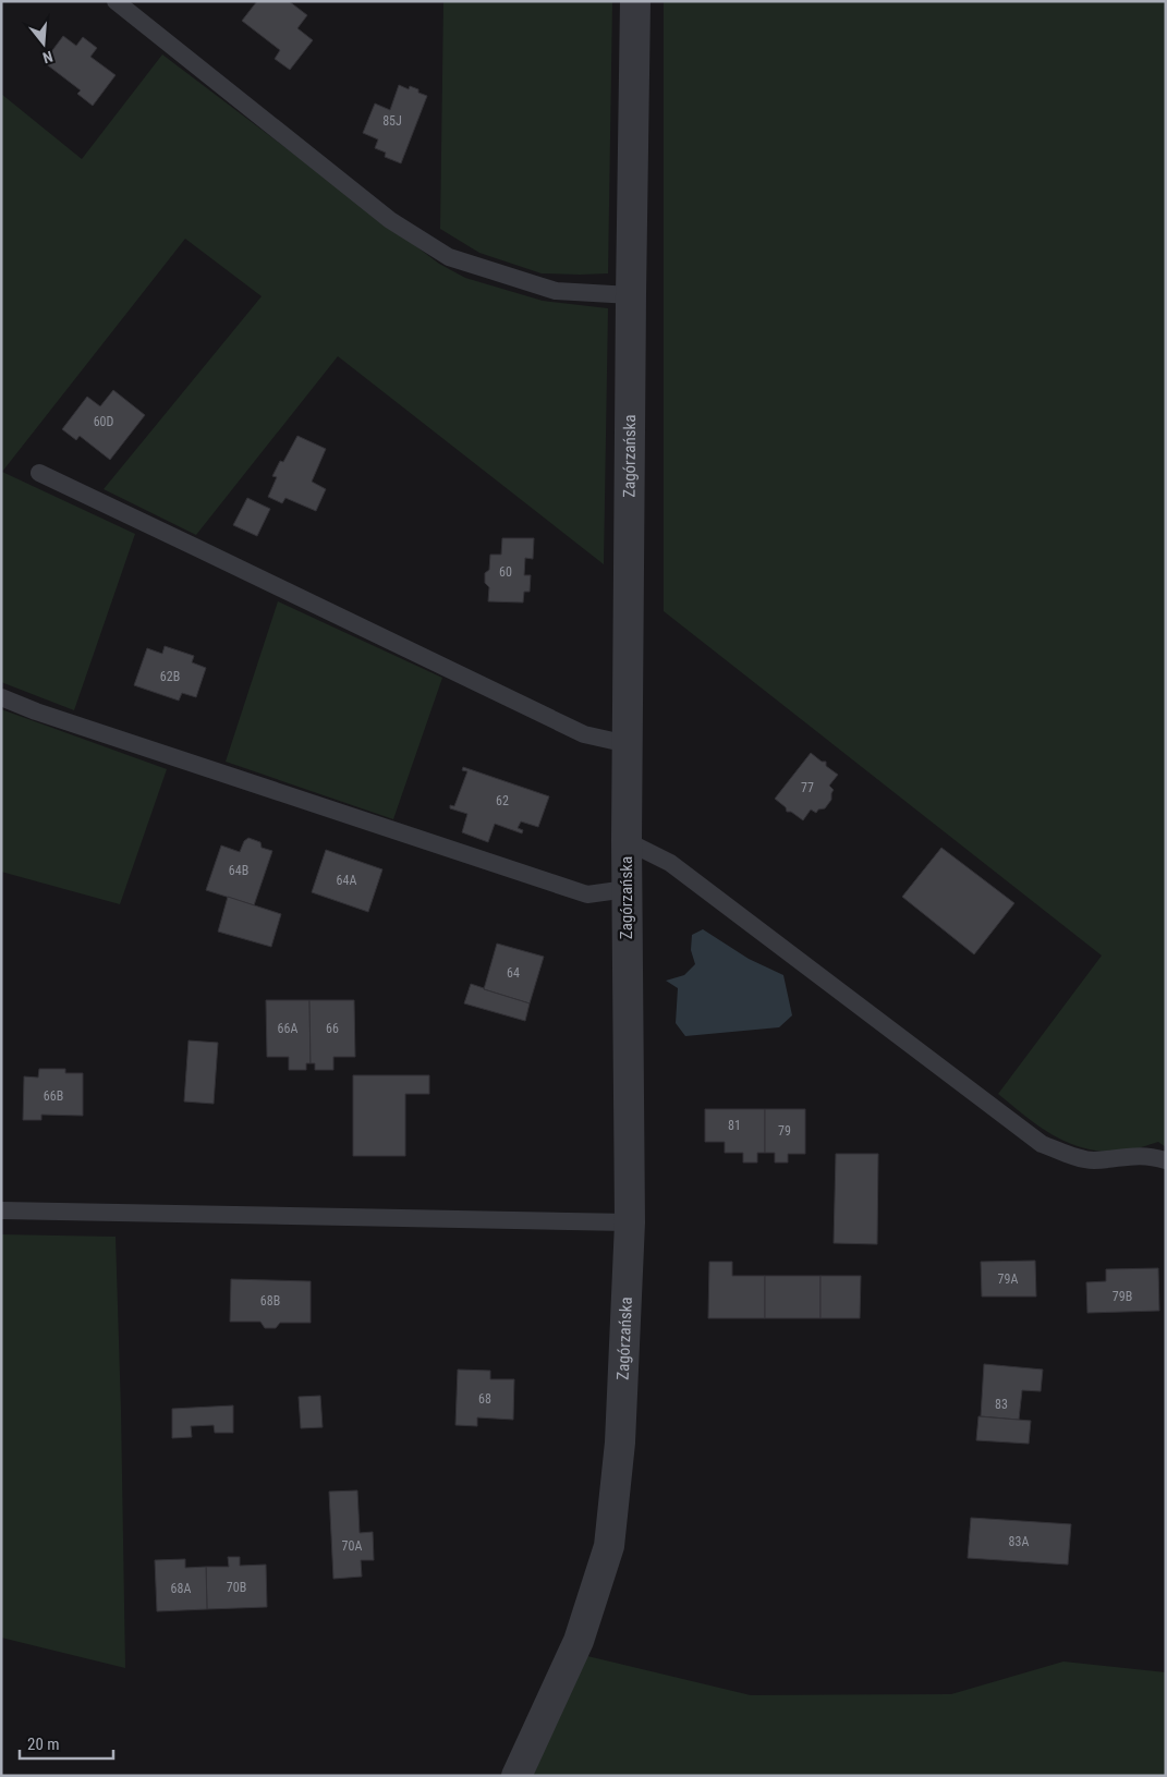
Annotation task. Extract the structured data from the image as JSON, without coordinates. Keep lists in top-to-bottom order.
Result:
{
  "streets": {
    "street": ["Zagórzańska"]
  },
  "house_numbers": [
    "85J",
    "60D",
    "60",
    "62B",
    "77",
    "62",
    "64B",
    "64A",
    "64",
    "66A",
    "66",
    "66B",
    "81",
    "79",
    "79A",
    "79B",
    "68B",
    "68",
    "83",
    "83A",
    "70A",
    "70B",
    "68A"
  ],
  "scale_bar": "20 m",
  "north": "bottom"
}
